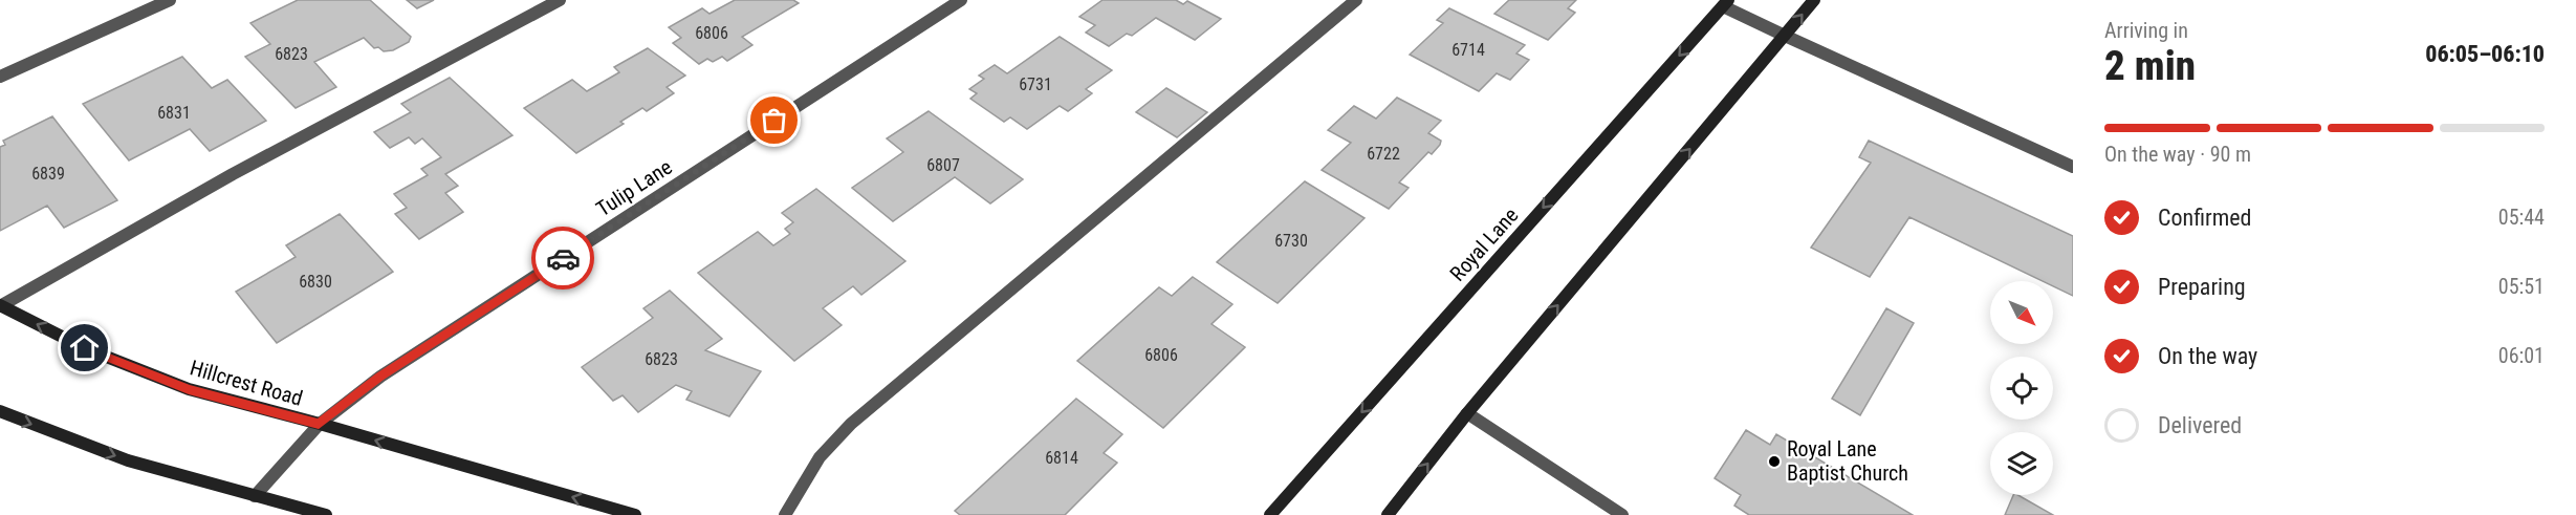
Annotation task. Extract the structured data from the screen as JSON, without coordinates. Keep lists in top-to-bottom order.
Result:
{
  "streets": {
    "main road": ["Royal Lane", "Hillcrest Road"],
    "street": ["Tulip Lane"]
  },
  "crossings": [
    ["Tulip Lane", "Hillcrest Road"]
  ],
  "places": ["Royal Lane Baptist Church"],
  "house_numbers": [
    "6806",
    "6714",
    "6823",
    "6731",
    "6831",
    "6722",
    "6807",
    "6839",
    "6730",
    "6830",
    "6806",
    "6823",
    "6814"
  ],
  "north": "bottom right",
  "page": {
    "heading": ["2 min", "Arriving in", "06:05–06:10"],
    "bar": "On the way · 90 m",
    "list": [
      ["Confirmed", "05:44"],
      ["Preparing", "05:51"],
      ["On the way", "06:01"],
      "Delivered"
    ]
  }
}
